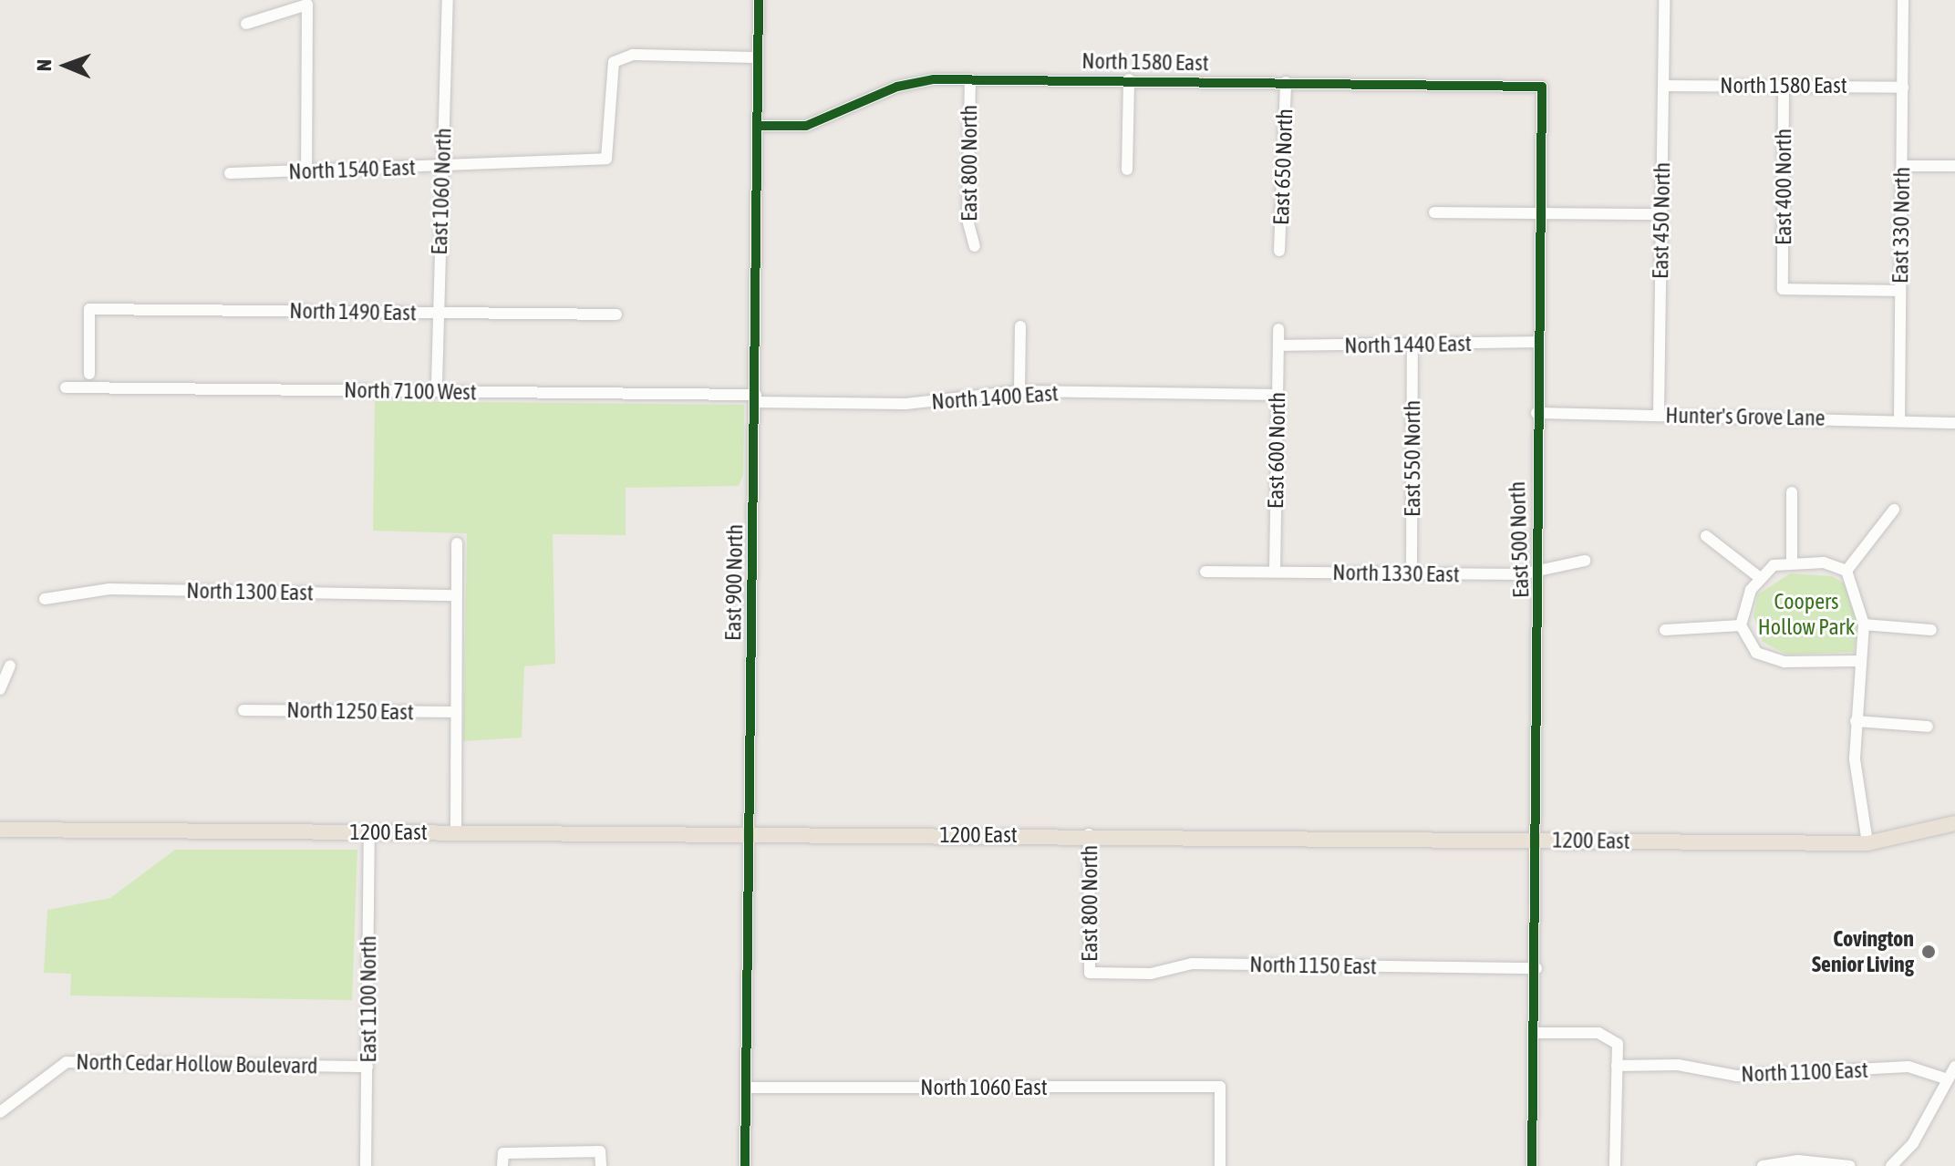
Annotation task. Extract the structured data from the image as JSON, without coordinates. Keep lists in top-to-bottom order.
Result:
{
  "streets": {
    "main road": ["1200 East"],
    "street": [
      "North 1580 East",
      "East 800 North",
      "East 650 North",
      "North 1540 East",
      "East 400 North",
      "East 1060 North",
      "East 450 North",
      "East 330 North",
      "North 1490 East",
      "North 1440 East",
      "North 7100 West",
      "North 1400 East",
      "Hunter's Grove Lane",
      "East 600 North",
      "East 550 North",
      "East 500 North",
      "North 1330 East",
      "East 900 North",
      "North 1300 East",
      "North 1250 East",
      "North 1150 East",
      "East 1100 North",
      "North Cedar Hollow Boulevard",
      "North 1100 East",
      "North 1060 East"
    ]
  },
  "crossings": [
    ["North 1580 East", "East 800 North"],
    ["North 1580 East", "East 650 North"],
    ["North 1580 East", "East 400 North"],
    ["North 1580 East", "East 450 North"],
    ["North 1580 East", "East 330 North"],
    ["North 1580 East", "East 500 North"],
    ["North 1580 East", "East 900 North"],
    ["East 800 North", "1200 East"],
    ["East 800 North", "North 1150 East"],
    ["North 1540 East", "East 1060 North"],
    ["North 1540 East", "East 900 North"],
    ["East 400 North", "East 330 North"],
    ["East 1060 North", "North 1490 East"],
    ["East 450 North", "Hunter's Grove Lane"],
    ["East 330 North", "Hunter's Grove Lane"],
    ["North 1440 East", "East 600 North"],
    ["North 1440 East", "East 550 North"],
    ["North 1440 East", "East 500 North"],
    ["North 7100 West", "North 1400 East"],
    ["North 7100 West", "East 900 North"],
    ["North 1400 East", "East 600 North"],
    ["North 1400 East", "East 900 North"],
    ["Hunter's Grove Lane", "East 500 North"],
    ["East 600 North", "North 1330 East"],
    ["East 550 North", "North 1330 East"],
    ["East 500 North", "North 1330 East"],
    ["East 500 North", "1200 East"],
    ["East 500 North", "North 1150 East"],
    ["East 900 North", "1200 East"],
    ["East 900 North", "North 1060 East"],
    ["1200 East", "East 1100 North"],
    ["East 1100 North", "North Cedar Hollow Boulevard"]
  ],
  "parks": ["Coopers Hollow Park"],
  "places": ["Covington Senior Living"],
  "north": "left"
}
